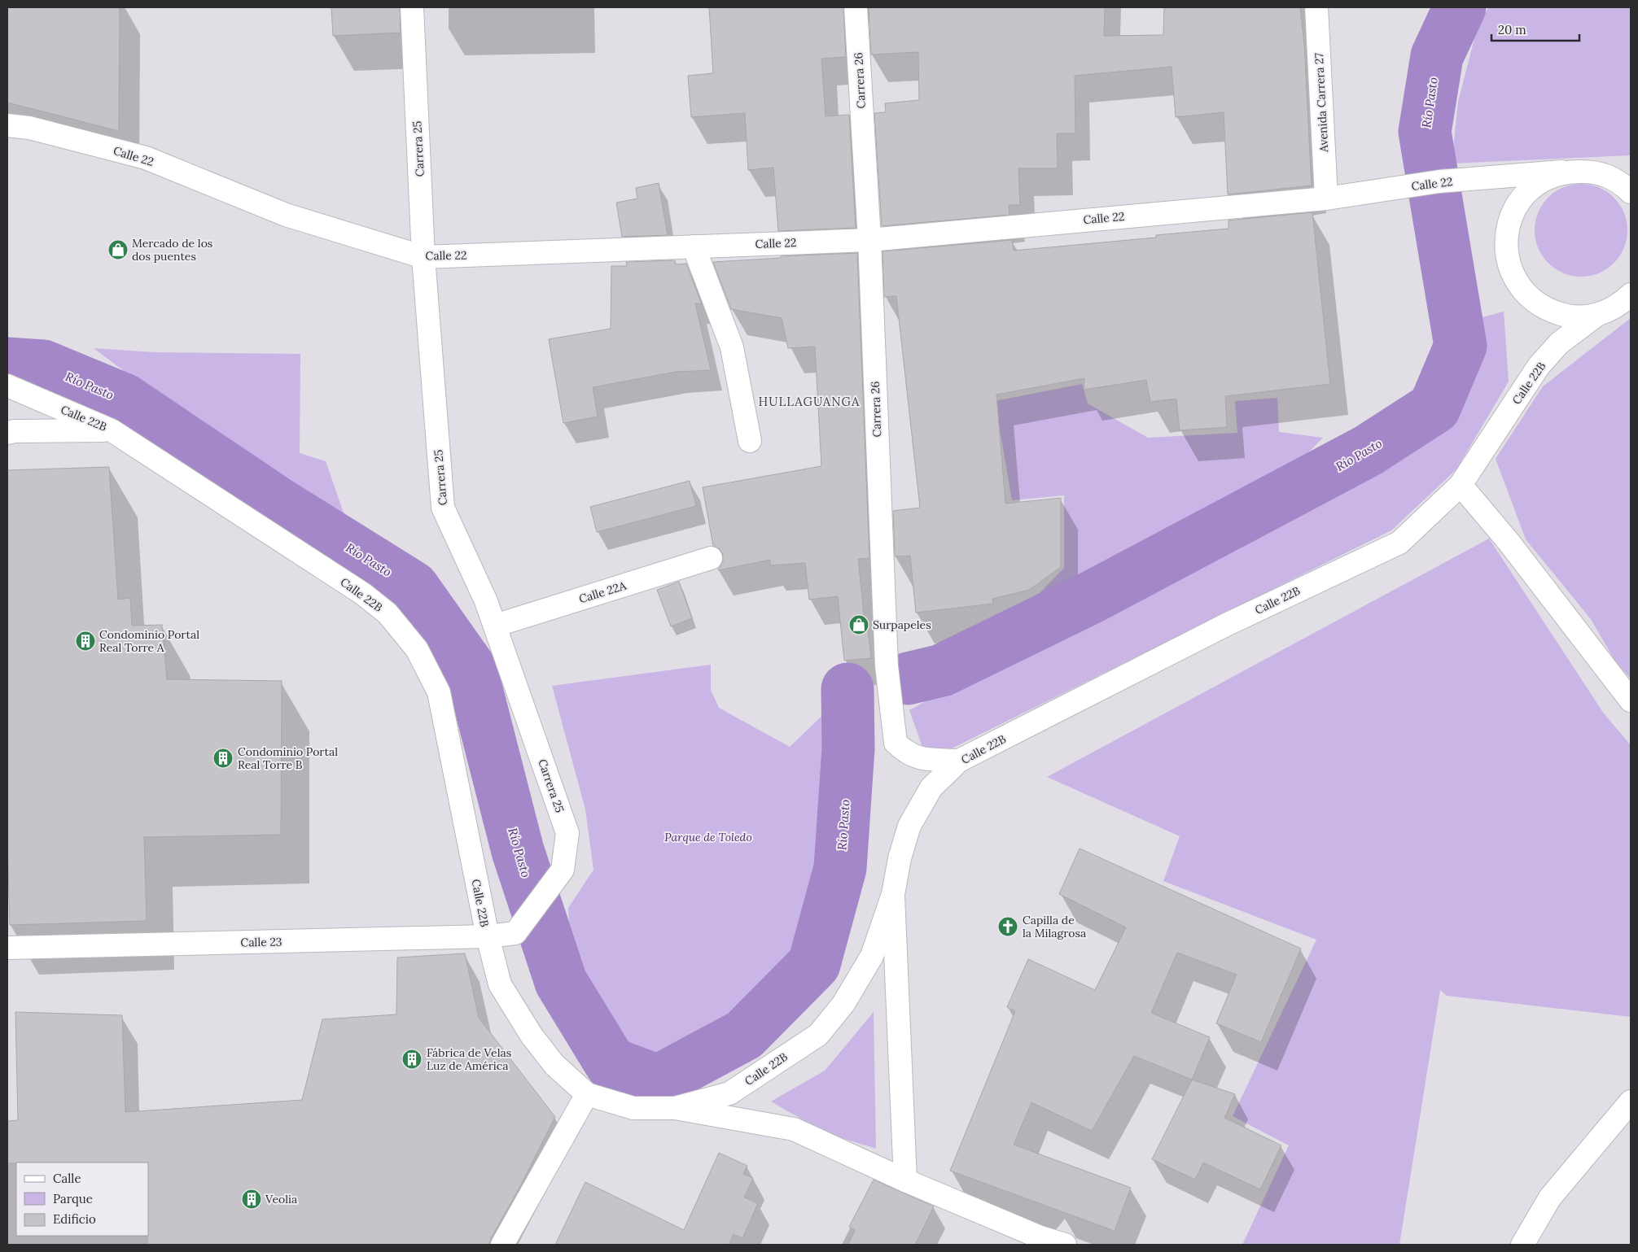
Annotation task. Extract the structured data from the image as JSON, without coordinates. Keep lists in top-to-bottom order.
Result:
{
  "streets": {
    "main road": [
      "Carrera 26",
      "Avenida Carrera 27",
      "Carrera 25",
      "Calle 22",
      "Calle 22B",
      "Calle 22A",
      "Calle 23"
    ]
  },
  "crossings": [
    ["Carrera 26", "Calle 22"],
    ["Carrera 26", "Calle 22B"],
    ["Avenida Carrera 27", "Calle 22"],
    ["Carrera 25", "Calle 22"],
    ["Carrera 25", "Calle 22A"],
    ["Carrera 25", "Calle 23"],
    ["Calle 22B", "Calle 23"]
  ],
  "districts": ["HULLAGUANGA"],
  "water": ["Río Pasto"],
  "parks": ["Parque de Toledo"],
  "places": {
    "shop": ["Mercado de los dos puentes", "Surpapeles"],
    "building": [
      "Condominio Portal Real Torre A",
      "Condominio Portal Real Torre B",
      "Fábrica de Velas Luz de América",
      "Veolia"
    ],
    "church": ["Capilla de la Milagrosa"]
  },
  "legend": ["Calle", "Parque", "Edificio"],
  "scale_bar": "20 m"
}
